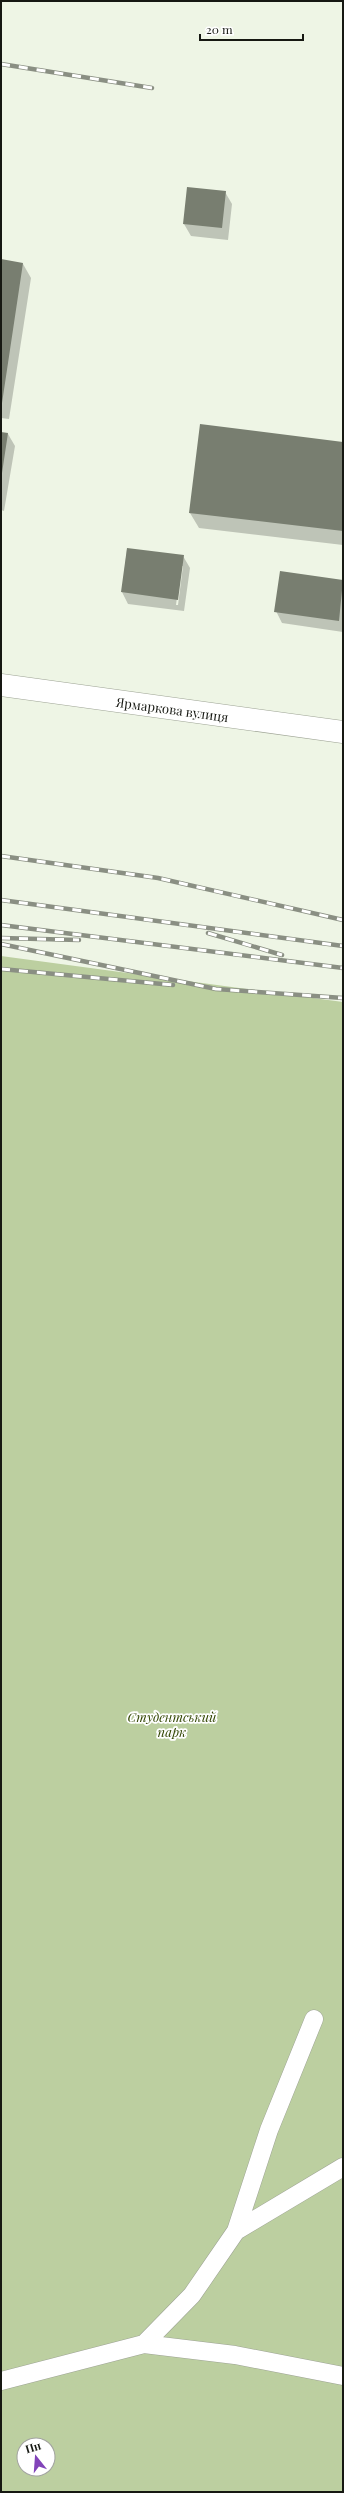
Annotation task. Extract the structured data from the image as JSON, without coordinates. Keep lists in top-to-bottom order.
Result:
{
  "streets": {
    "street": ["Ярмаркова вулиця"]
  },
  "parks": ["Студентський парк"],
  "scale_bar": "20 m",
  "north": "top"
}
